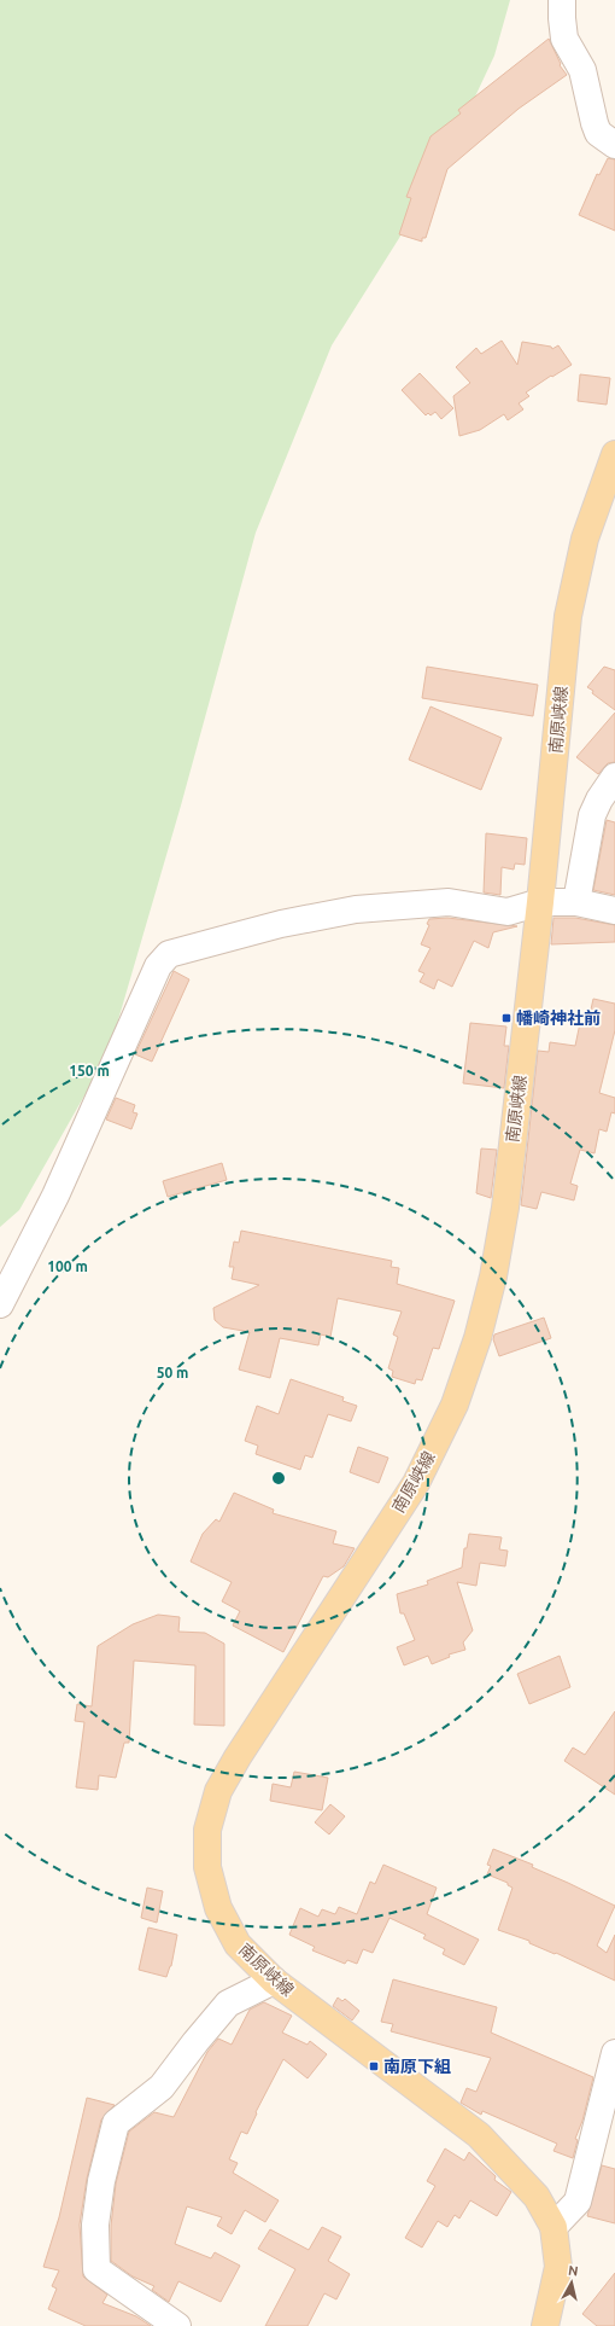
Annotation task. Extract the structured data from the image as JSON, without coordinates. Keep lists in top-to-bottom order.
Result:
{
  "streets": {
    "main road": ["南原峡線"]
  },
  "places": {
    "transit": ["幡崎神社前", "南原下組"]
  },
  "north": "top",
  "rings": ["150 m", "100 m", "50 m"]
}
